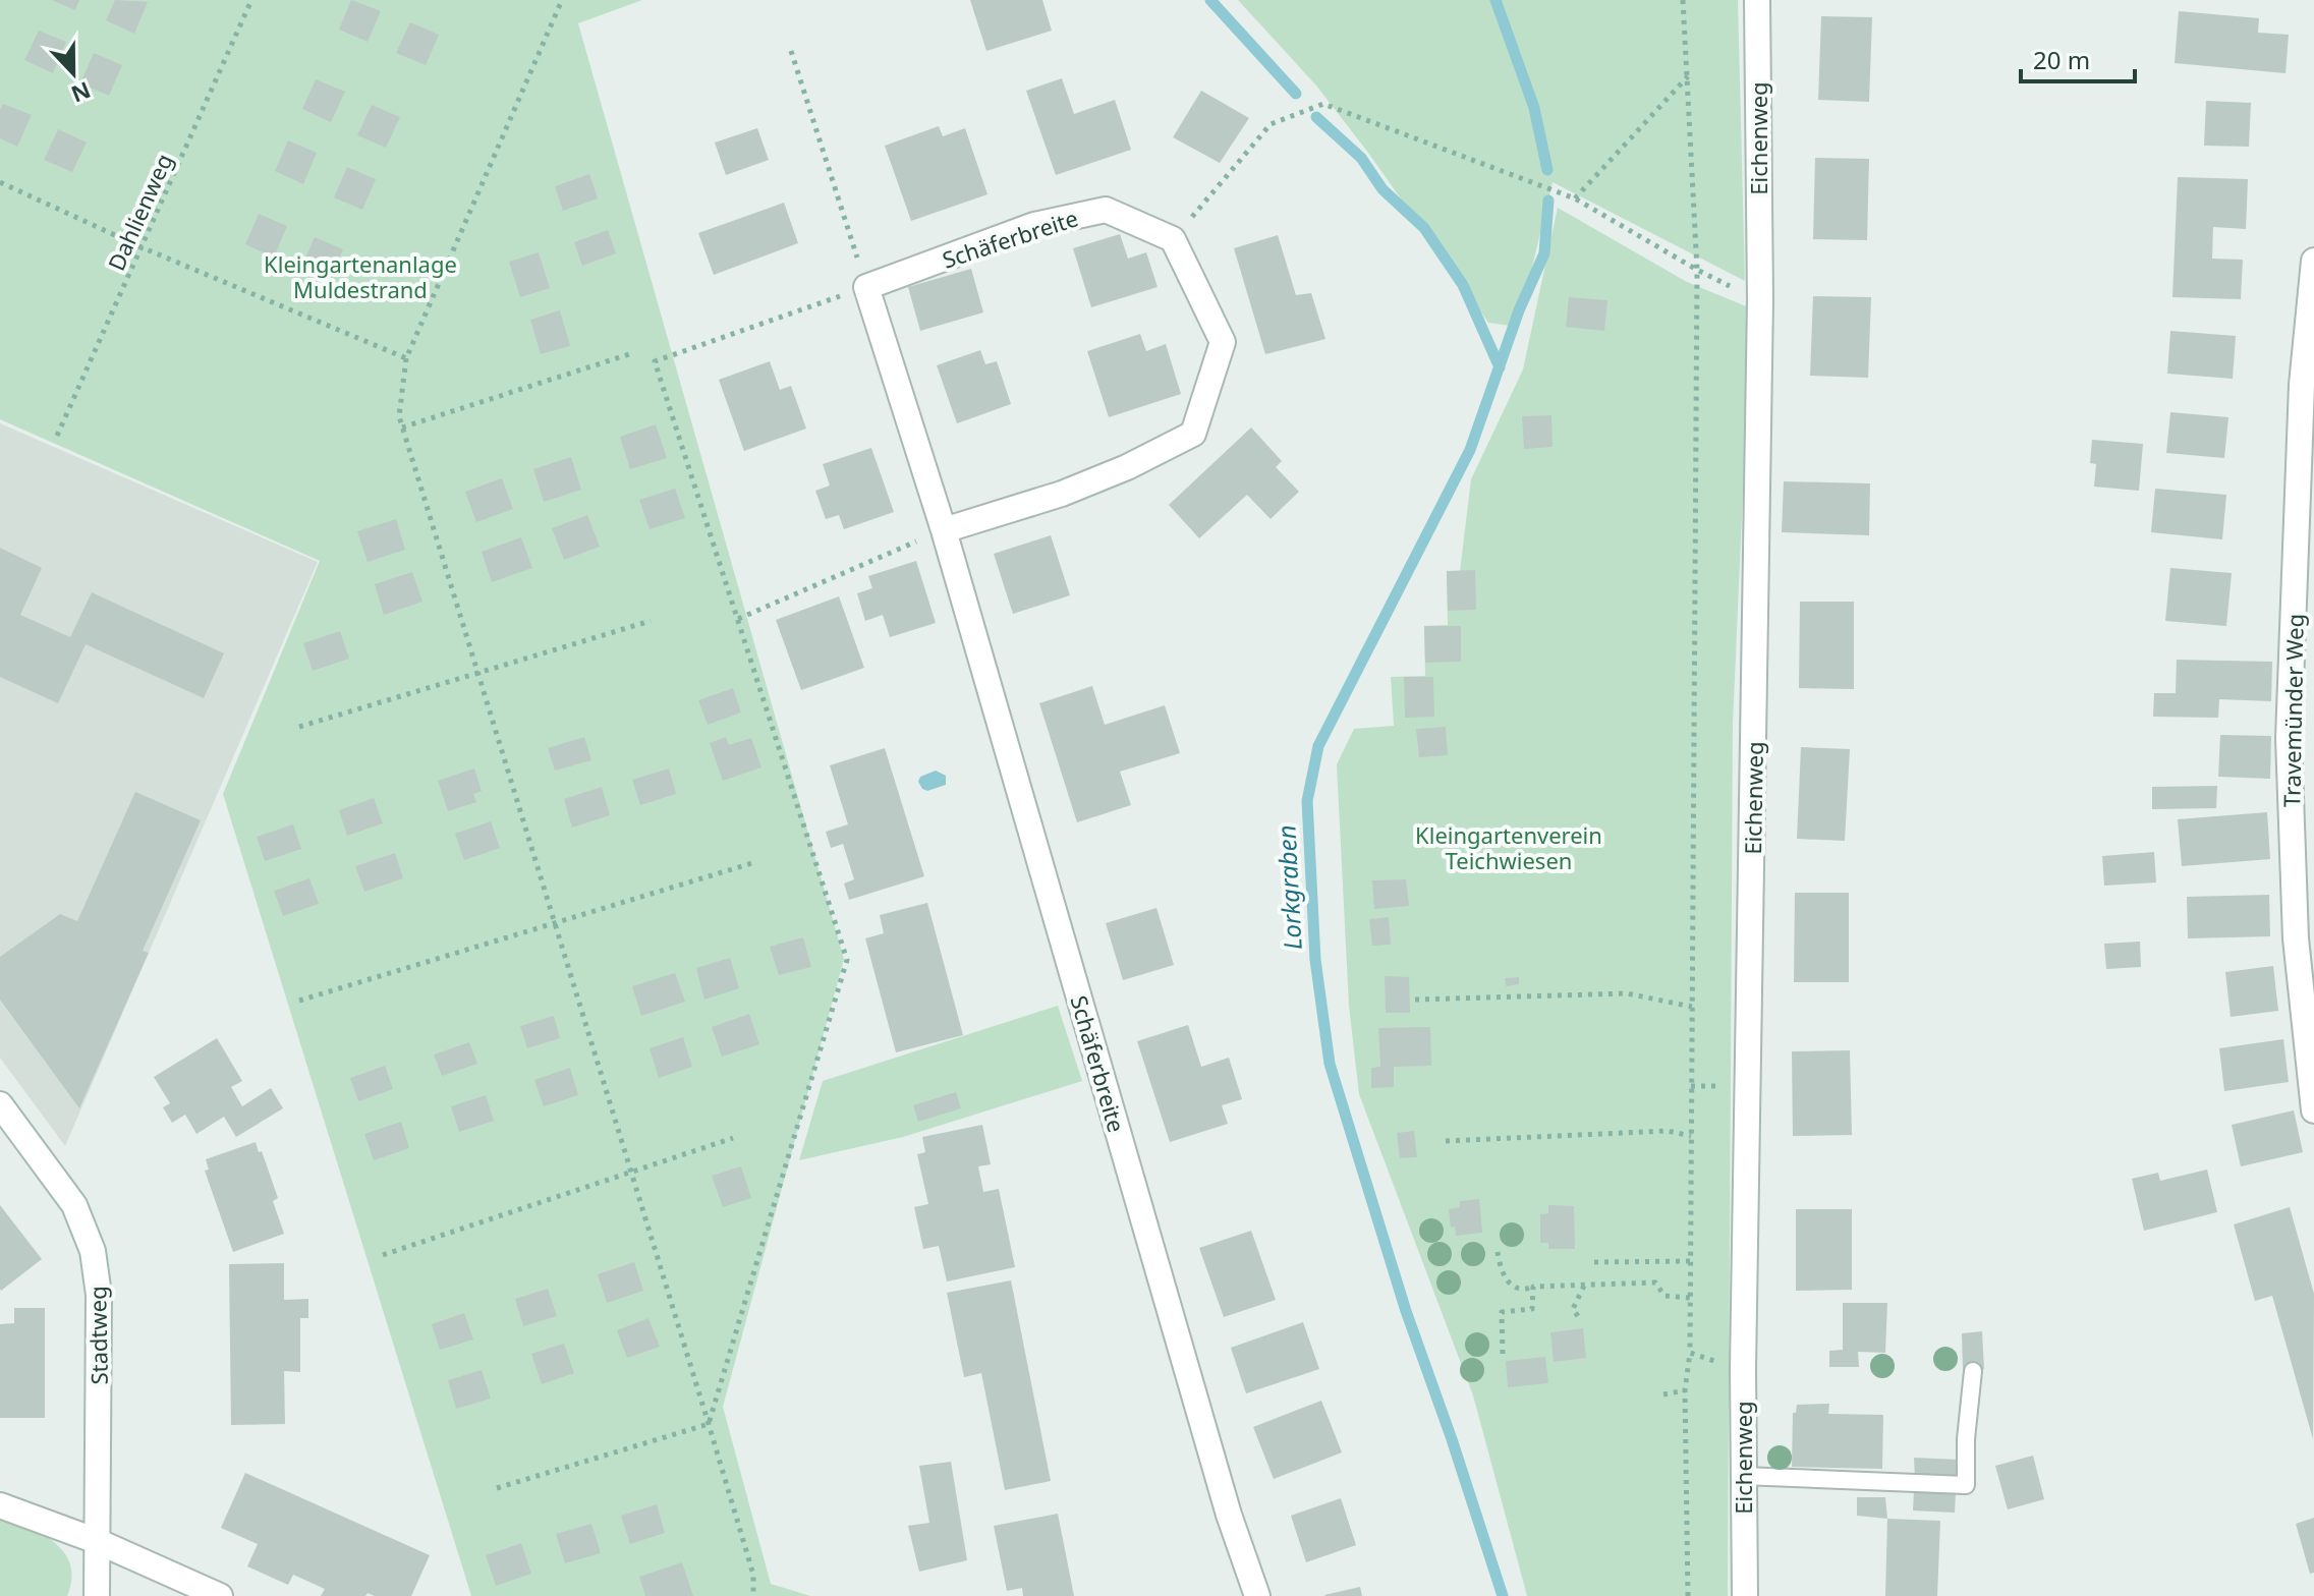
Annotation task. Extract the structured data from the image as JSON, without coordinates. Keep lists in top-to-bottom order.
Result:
{
  "streets": {
    "street": [
      "Eichenweg",
      "Schäferbreite",
      "Travemünder Weg",
      "Stadtweg"
    ],
    "path": ["Dahlienweg"]
  },
  "water": ["Lorkgraben"],
  "parks": ["Kleingartenanlage Muldestrand", "Kleingartenverein Teichwiesen"],
  "scale_bar": "20 m",
  "north": "bottom"
}
